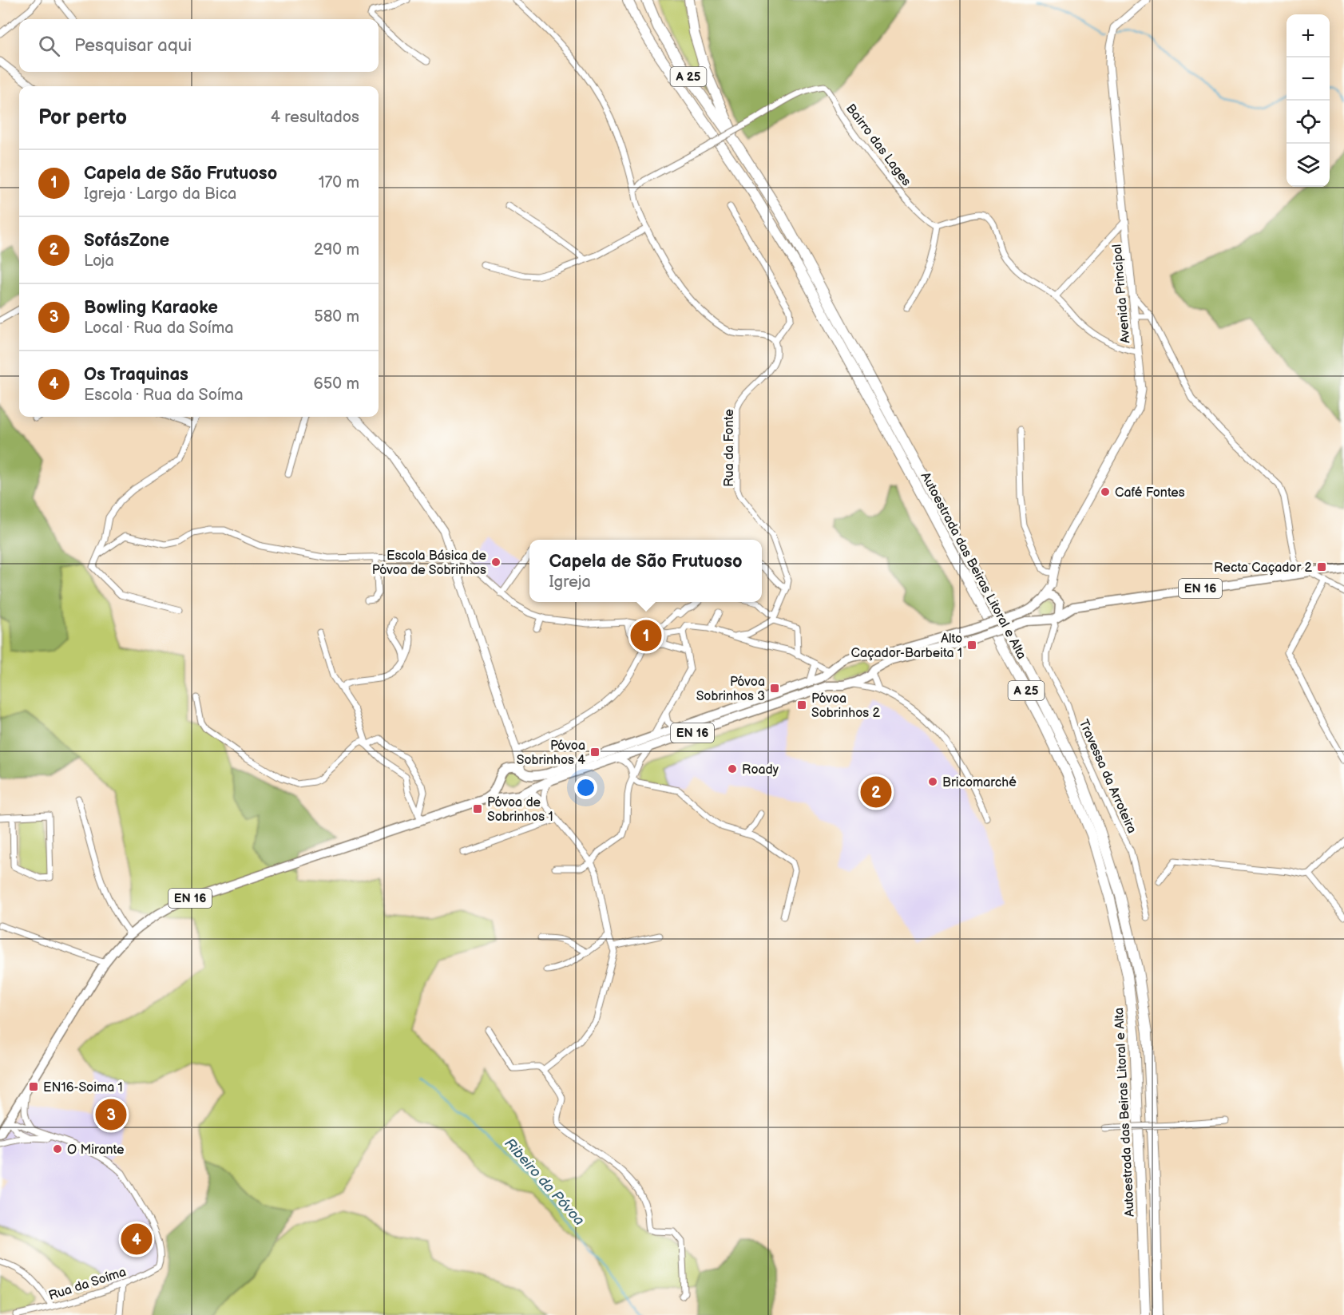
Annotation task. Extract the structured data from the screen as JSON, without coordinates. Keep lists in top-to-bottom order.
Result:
{
  "streets": {
    "highway": ["A 25", "Autoestrada das Beiras Litoral e Alta"],
    "main road": ["Avenida Principal", "EN 16"],
    "street": [
      "Bairro das Lages",
      "Rua da Fonte",
      "Travessa da Arroteira",
      "Rua da Soíma"
    ]
  },
  "crossings": [
    ["Avenida Principal", "EN 16"],
    ["Avenida Principal", "Travessa da Arroteira"],
    ["EN 16", "Travessa da Arroteira"]
  ],
  "water": ["Ribeiro da Póvoa"],
  "places": {
    "other": [
      "Café Fontes",
      "Escola Básica de Póvoa de Sobrinhos",
      "Roady",
      "Bricomarché",
      "O Mirante"
    ],
    "transit": [
      "Recta Caçador 2",
      "Alto Caçador-Barbeita 1",
      "Póvoa Sobrinhos 3",
      "Póvoa Sobrinhos 2",
      "Póvoa Sobrinhos 4",
      "Póvoa de Sobrinhos 1",
      "EN16-Soima 1"
    ]
  },
  "page": {
    "map_buttons": ["+", "−"],
    "search": "Pesquisar aqui",
    "heading": ["Por perto", "4 resultados"],
    "list": [
      {
        "mark": "1",
        "name": "Capela de São Frutuoso",
        "note": "Igreja · Largo da Bica",
        "value": "170 m"
      },
      {
        "mark": "2",
        "name": "SofásZone",
        "note": "Loja",
        "value": "290 m"
      },
      {
        "mark": "3",
        "name": "Bowling Karaoke",
        "note": "Local · Rua da Soíma",
        "value": "580 m"
      },
      {
        "mark": "4",
        "name": "Os Traquinas",
        "note": "Escola · Rua da Soíma",
        "value": "650 m"
      }
    ],
    "popup": ["Capela de São Frutuoso", "Igreja"],
    "pins": [
      "1",
      "2",
      "3",
      "4"
    ]
  }
}
